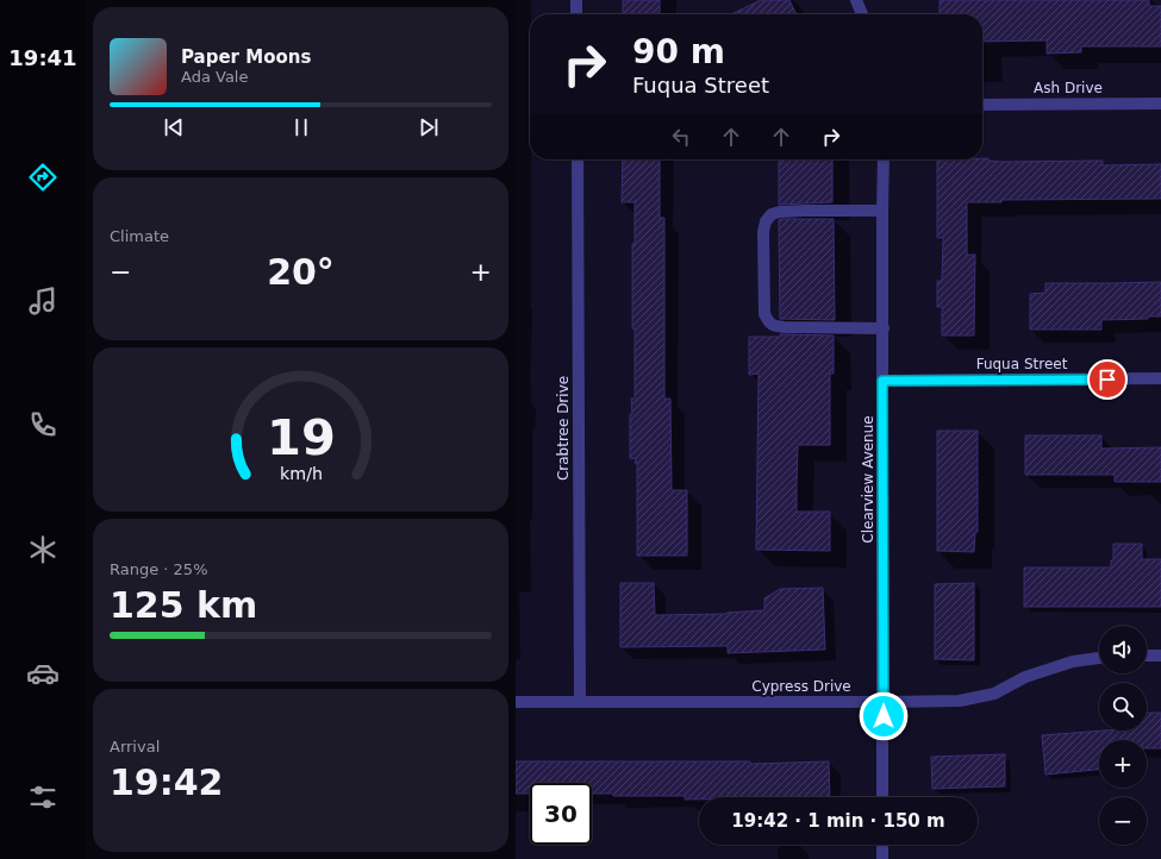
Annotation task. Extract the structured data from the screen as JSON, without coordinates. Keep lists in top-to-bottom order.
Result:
{
  "streets": {
    "street": [
      "Ash Drive",
      "Fuqua Street",
      "Crabtree Drive",
      "Clearview Avenue",
      "Cypress Drive"
    ]
  },
  "crossings": [
    ["Fuqua Street", "Clearview Avenue"],
    ["Crabtree Drive", "Cypress Drive"],
    ["Clearview Avenue", "Cypress Drive"]
  ],
  "page": {
    "tabs": "19:41",
    "turn": ["90 m", "Fuqua Street"],
    "song": ["Paper Moons", "Ada Vale"],
    "tile": [
      "Climate",
      ["Range · 25%", "125 km"],
      ["Arrival", "19:42"]
    ],
    "heat": ["−", "20°", "+"],
    "map_buttons": ["+", "−"],
    "limit": "30",
    "trip": "19:42 · 1 min · 150 m",
    "gauge": ["19", "km/h"]
  }
}
